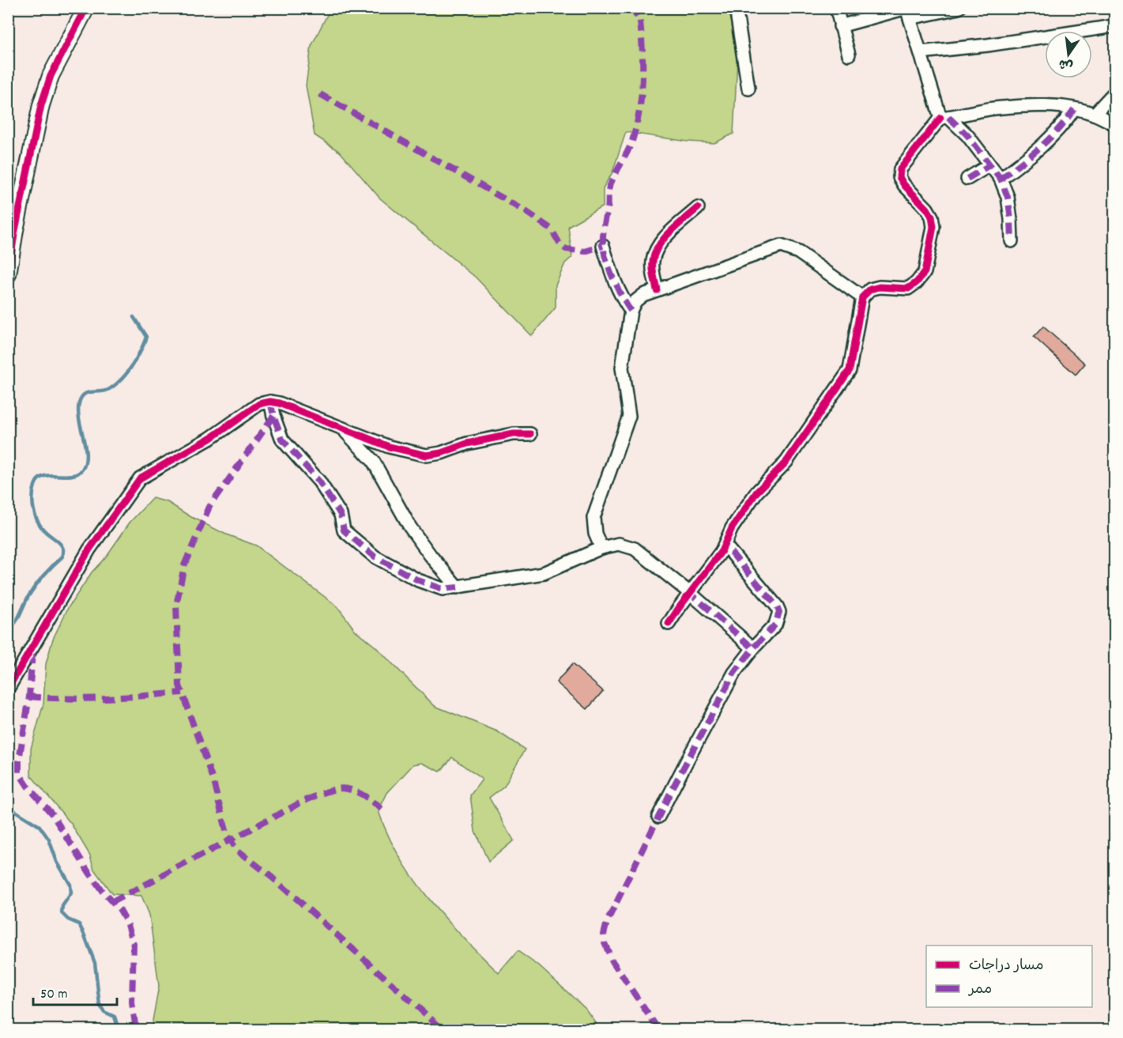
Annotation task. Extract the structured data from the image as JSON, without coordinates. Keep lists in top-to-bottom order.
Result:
{
  "legend": ["مسار دراجات", "ممر"],
  "scale_bar": "50 m",
  "north": "bottom"
}
